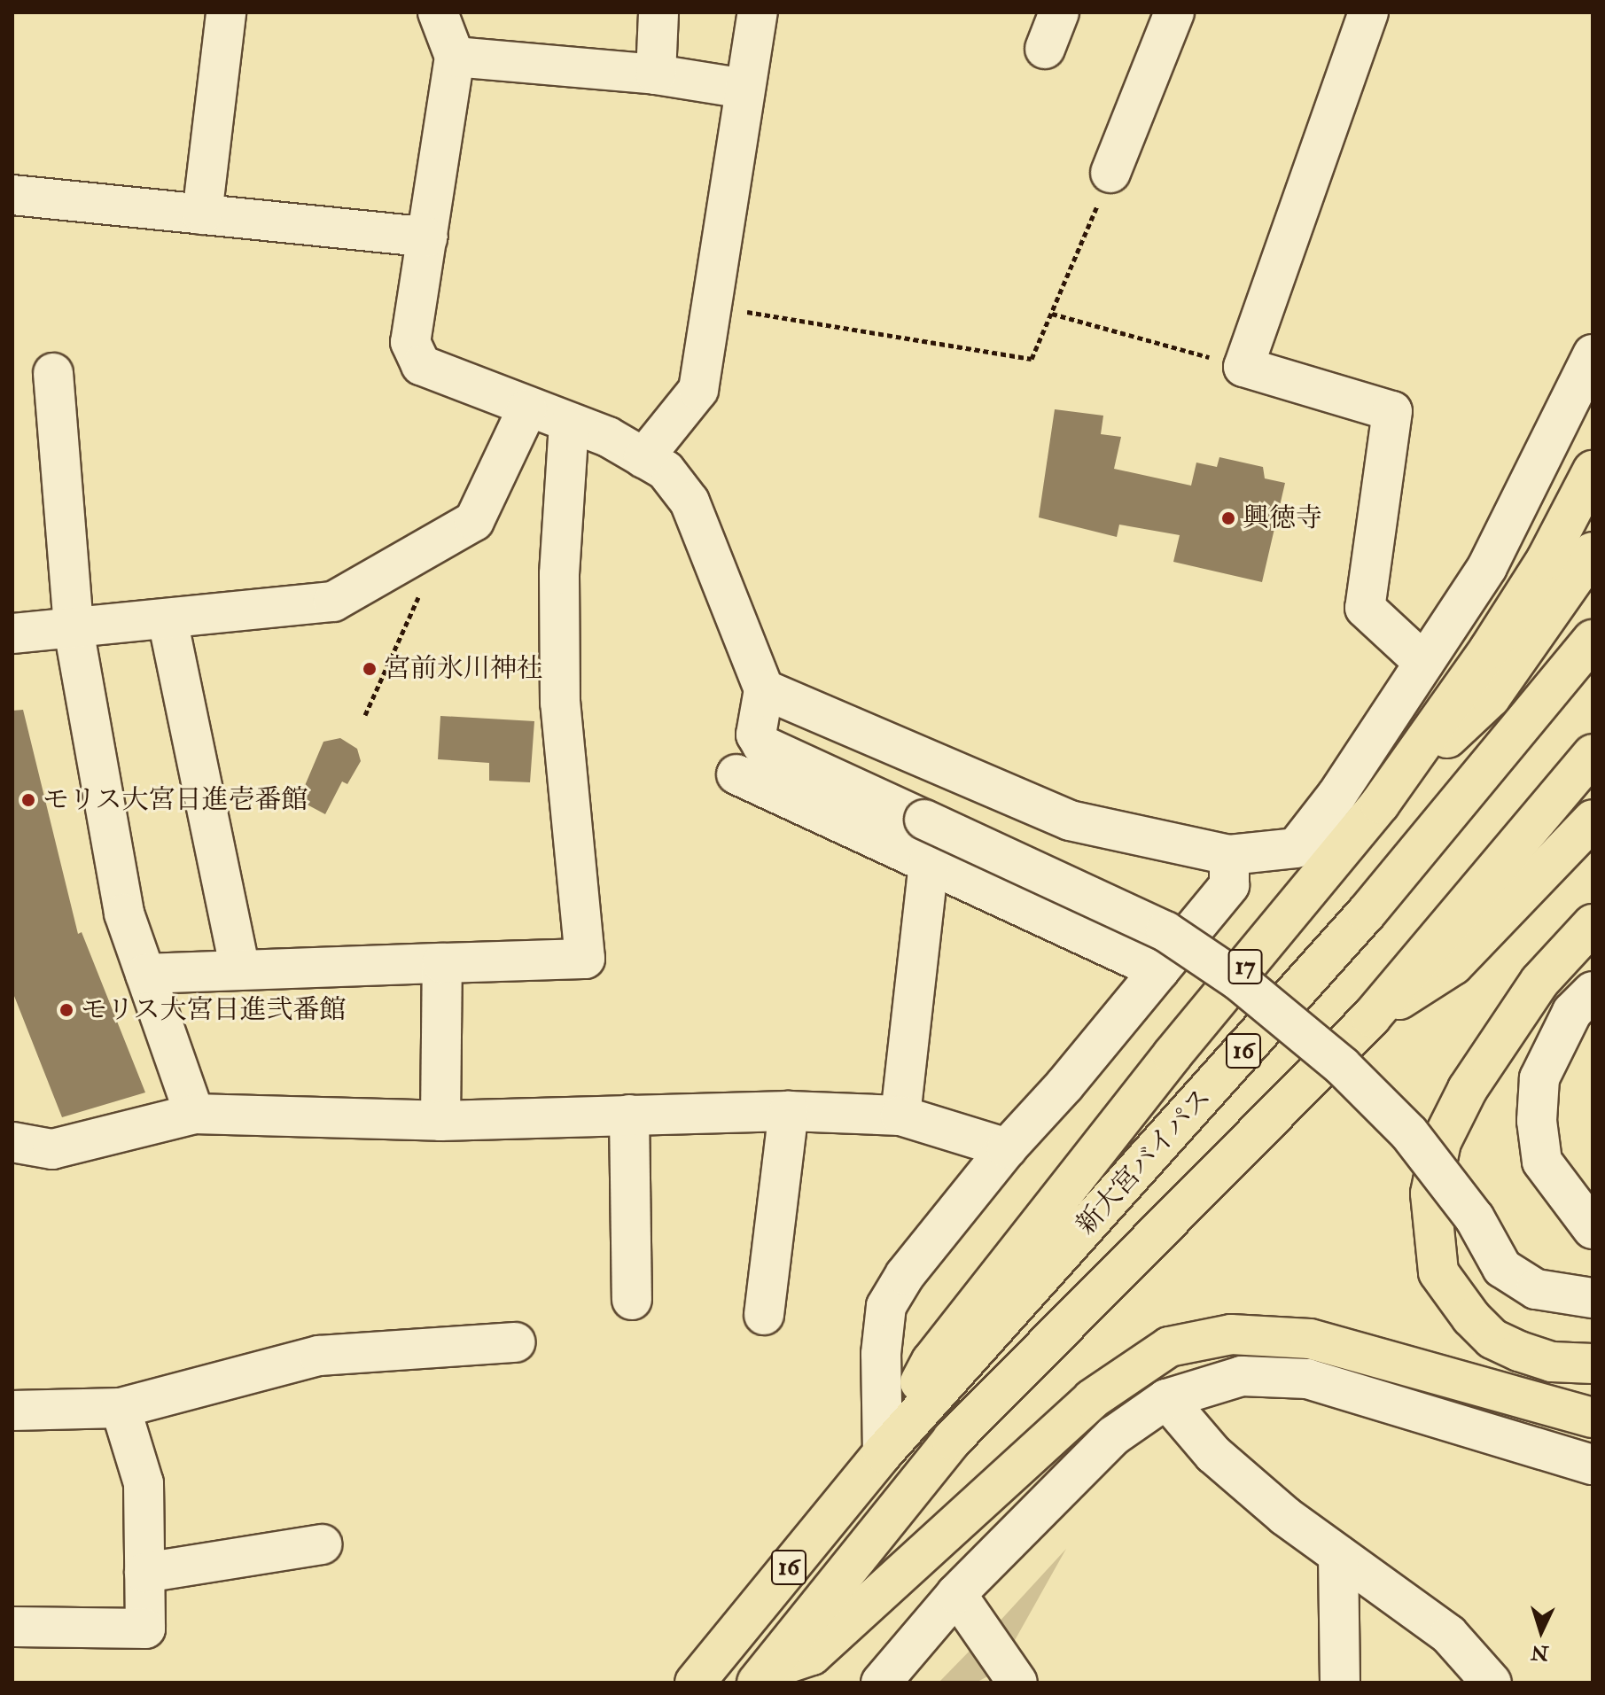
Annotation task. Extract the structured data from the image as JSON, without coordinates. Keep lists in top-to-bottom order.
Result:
{
  "streets": {
    "highway": ["17", "16", "新大宮バイパス"]
  },
  "crossings": [
    ["17", "新大宮バイパス"]
  ],
  "places": [
    "興徳寺",
    "宮前氷川神社",
    "モリス大宮日進壱番館",
    "モリス大宮日進弐番館"
  ],
  "north": "bottom"
}
